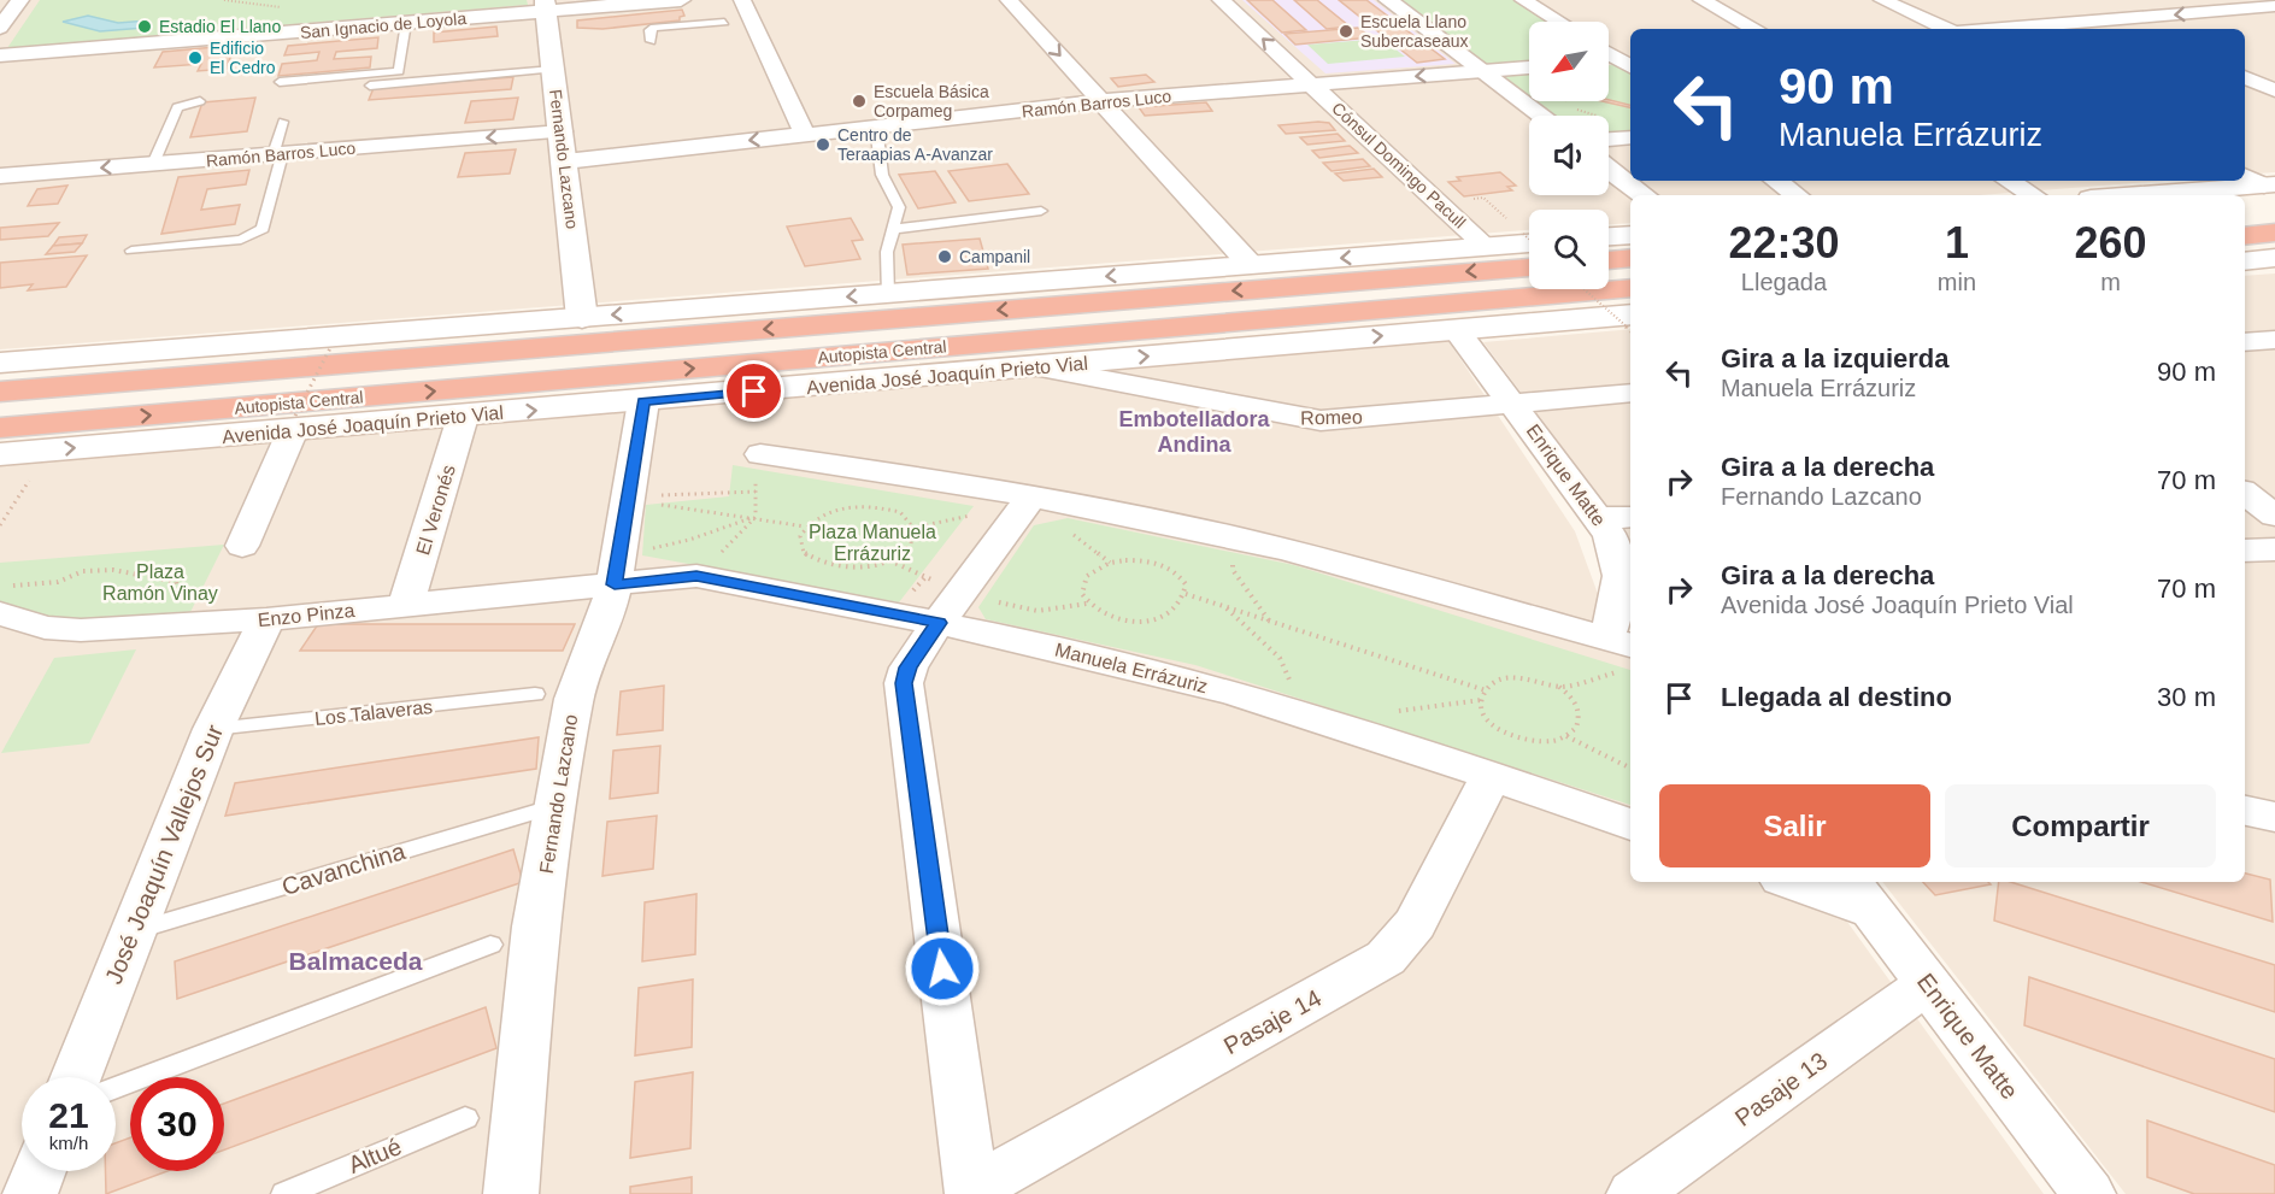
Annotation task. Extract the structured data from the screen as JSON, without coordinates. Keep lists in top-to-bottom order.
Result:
{
  "streets": {
    "highway": ["Autopista Central"],
    "main road": ["San Ignacio de Loyola", "Fernando Lazcano", "Avenida José Joaquín Prieto Vial"],
    "street": [
      "Ramón Barros Luco",
      "Cónsul Domingo Pacull",
      "Romeo",
      "Enrique Matte",
      "El Veronés",
      "Enzo Pinza",
      "Manuela Errázuriz",
      "José Joaquín Vallejos Sur",
      "Pasaje 14",
      "Pasaje 13"
    ],
    "lane": ["Los Talaveras", "Cavanchina", "Altué"]
  },
  "crossings": [
    ["San Ignacio de Loyola", "Fernando Lazcano"],
    ["Ramón Barros Luco", "Fernando Lazcano"],
    ["Ramón Barros Luco", "Cónsul Domingo Pacull"],
    ["Fernando Lazcano", "Avenida José Joaquín Prieto Vial"],
    ["Fernando Lazcano", "Enzo Pinza"],
    ["Fernando Lazcano", "Manuela Errázuriz"],
    ["Fernando Lazcano", "Cavanchina"],
    ["Avenida José Joaquín Prieto Vial", "Romeo"],
    ["Avenida José Joaquín Prieto Vial", "Enrique Matte"],
    ["Avenida José Joaquín Prieto Vial", "El Veronés"],
    ["Romeo", "Enrique Matte"],
    ["Enrique Matte", "Pasaje 13"],
    ["El Veronés", "Enzo Pinza"],
    ["Enzo Pinza", "Manuela Errázuriz"],
    ["Enzo Pinza", "José Joaquín Vallejos Sur"],
    ["Manuela Errázuriz", "Pasaje 14"],
    ["Los Talaveras", "José Joaquín Vallejos Sur"],
    ["José Joaquín Vallejos Sur", "Cavanchina"]
  ],
  "one_way": ["Ramón Barros Luco"],
  "districts": ["Embotelladora Andina", "Balmaceda"],
  "parks": ["Plaza Manuela Errázuriz", "Plaza Ramón Vinay"],
  "places": [
    "Estadio El Llano",
    "Escuela Llano Subercaseaux",
    "Edificio El Cedro",
    "Escuela Básica Corpameg",
    "Centro de Teraapias A-Avanzar",
    "Campanil"
  ],
  "north": "bottom left",
  "page": {
    "turn": ["90 m", "Manuela Errázuriz"],
    "eta": [
      "22:30",
      "Llegada",
      "1",
      "min",
      "260",
      "m"
    ],
    "list": [
      {
        "name": "Gira a la izquierda",
        "note": "Manuela Errázuriz",
        "value": "90 m"
      },
      {
        "name": "Gira a la derecha",
        "note": "Fernando Lazcano",
        "value": "70 m"
      },
      {
        "name": "Gira a la derecha",
        "note": "Avenida José Joaquín Prieto Vial",
        "value": "70 m"
      },
      {
        "name": "Llegada al destino",
        "value": "30 m"
      }
    ],
    "buttons": ["Salir", "Compartir"],
    "speed": "21 km/h",
    "limit": "30"
  }
}
